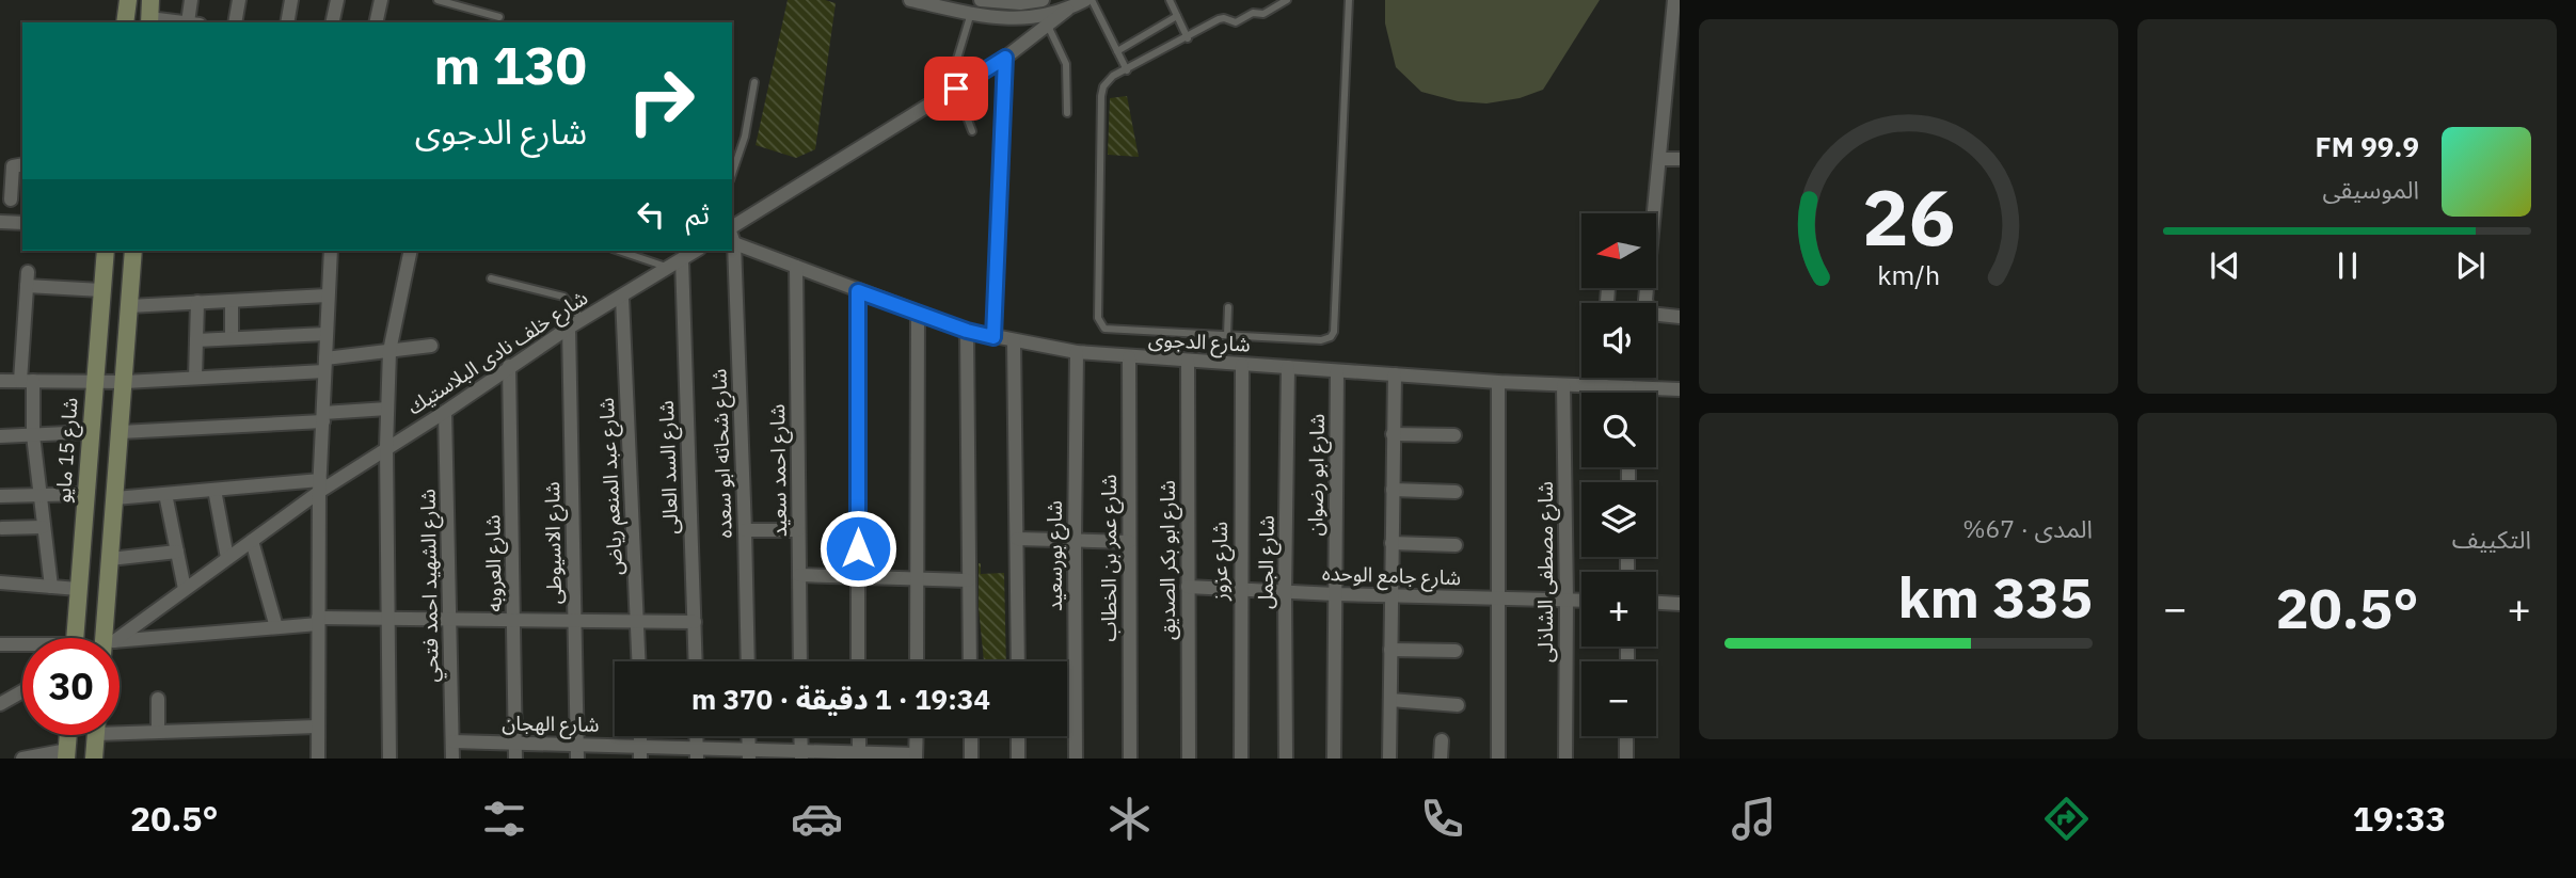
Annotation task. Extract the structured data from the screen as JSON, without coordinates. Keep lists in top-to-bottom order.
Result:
{
  "streets": {
    "main road": ["شارع 15 مايو"],
    "street": [
      "شارع الدجوى",
      "شارع خلف نادى البلاستيك",
      "شارع شحاته ابو سعده",
      "شارع السد العالى",
      "شارع احمد سعيد",
      "شارع ابو رضوان",
      "شارع عبد المنعم رياض",
      "شارع الاسيوطى",
      "شارع بورسعيد",
      "شارع عمر بن الخطاب",
      "شارع ابو بكر الصديق",
      "شارع عزوز",
      "شارع الجمل",
      "شارع العروبه",
      "شارع مصطفى الشاذلى",
      "شارع جامع الوحده",
      "شارع الشهيد احمد فتحي",
      "شارع الهجان"
    ]
  },
  "crossings": [
    ["شارع الدجوى", "شارع احمد سعيد"],
    ["شارع الدجوى", "شارع ابو رضوان"],
    ["شارع الدجوى", "شارع بورسعيد"],
    ["شارع الدجوى", "شارع عمر بن الخطاب"],
    ["شارع الدجوى", "شارع ابو بكر الصديق"],
    ["شارع الدجوى", "شارع عزوز"],
    ["شارع الدجوى", "شارع الجمل"],
    ["شارع الدجوى", "شارع مصطفى الشاذلى"],
    ["شارع خلف نادى البلاستيك", "شارع السد العالى"],
    ["شارع خلف نادى البلاستيك", "شارع عبد المنعم رياض"],
    ["شارع خلف نادى البلاستيك", "شارع الاسيوطى"],
    ["شارع خلف نادى البلاستيك", "شارع العروبه"],
    ["شارع خلف نادى البلاستيك", "شارع الشهيد احمد فتحي"],
    ["شارع ابو رضوان", "شارع جامع الوحده"],
    ["شارع الاسيوطى", "شارع الهجان"],
    ["شارع ابو بكر الصديق", "شارع جامع الوحده"],
    ["شارع عزوز", "شارع جامع الوحده"],
    ["شارع الجمل", "شارع جامع الوحده"],
    ["شارع العروبه", "شارع الهجان"],
    ["شارع مصطفى الشاذلى", "شارع جامع الوحده"],
    ["شارع الشهيد احمد فتحي", "شارع الهجان"]
  ],
  "north": "left",
  "page": {
    "turn": ["130 m", "شارع الدجوى"],
    "song": ["99.9 FM", "الموسيقى"],
    "then": "ثم",
    "map_buttons": ["+", "−"],
    "tile": [
      "التكييف",
      ["المدى · 67%", "335 km"]
    ],
    "heat": ["−", "20.5°", "+"],
    "limit": "30",
    "trip": "19:34 · 1 دقيقة · 370 m",
    "tabs": ["19:33", "20.5°"],
    "gauge": ["26", "km/h"]
  }
}
